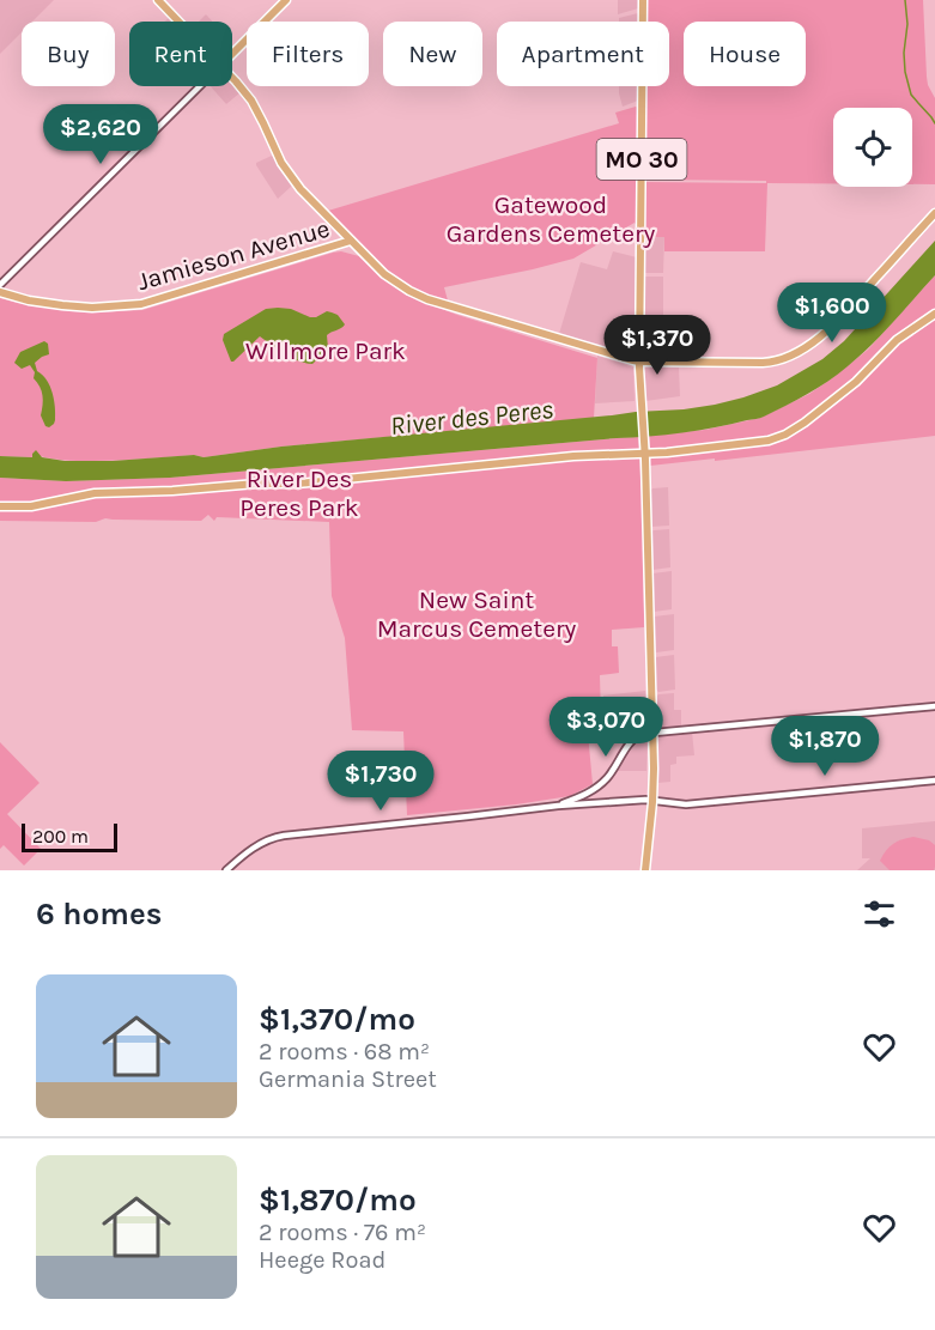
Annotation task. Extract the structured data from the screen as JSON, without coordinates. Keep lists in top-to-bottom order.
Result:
{
  "streets": {
    "main road": ["MO 30", "Jamieson Avenue"]
  },
  "water": ["River des Peres"],
  "parks": [
    "Gatewood Gardens Cemetery",
    "Willmore Park",
    "River Des Peres Park",
    "New Saint Marcus Cemetery"
  ],
  "scale_bar": "200 m",
  "page": {
    "chip": [
      "Buy",
      "Rent",
      "Filters",
      "New",
      "Apartment",
      "House"
    ],
    "price": [
      "$2,620",
      "$1,600",
      "$1,370",
      "$3,070",
      "$1,870",
      "$1,730"
    ],
    "scale": "200 m",
    "heading": "6 homes",
    "list": [
      {
        "name": "$1,370/mo",
        "note": "2 rooms · 68 m² · Germania Street"
      },
      {
        "name": "$1,870/mo",
        "note": "2 rooms · 76 m² · Heege Road"
      }
    ]
  }
}
